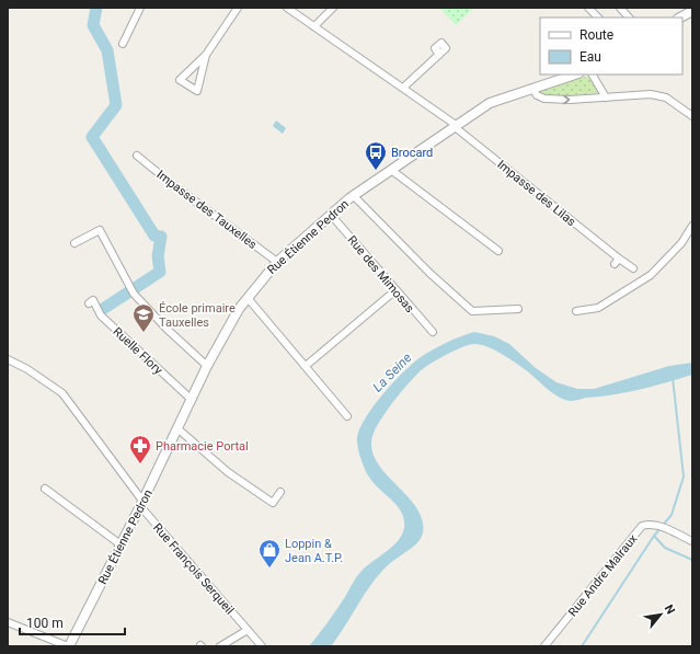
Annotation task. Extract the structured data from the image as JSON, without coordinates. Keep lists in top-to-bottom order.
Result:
{
  "streets": {
    "street": [
      "Impasse des Lilas",
      "Impasse des Tauxelles",
      "Rue Étienne Pedron",
      "Rue des Mimosas",
      "Ruelle Flory",
      "Rue François Serqueil",
      "Rue Andre Malraux"
    ]
  },
  "crossings": [
    ["Impasse des Lilas", "Rue Étienne Pedron"],
    ["Impasse des Tauxelles", "Rue Étienne Pedron"],
    ["Rue Étienne Pedron", "Rue des Mimosas"],
    ["Rue Étienne Pedron", "Ruelle Flory"],
    ["Rue Étienne Pedron", "Rue François Serqueil"]
  ],
  "water": ["La Seine"],
  "places": {
    "bus stop": ["Brocard"],
    "school or university": ["École primaire Tauxelles"],
    "pharmacy": ["Pharmacie Portal"],
    "shop": ["Loppin & Jean A.T.P."]
  },
  "legend": ["Route", "Eau"],
  "scale_bar": "100 m",
  "north": "top right"
}
